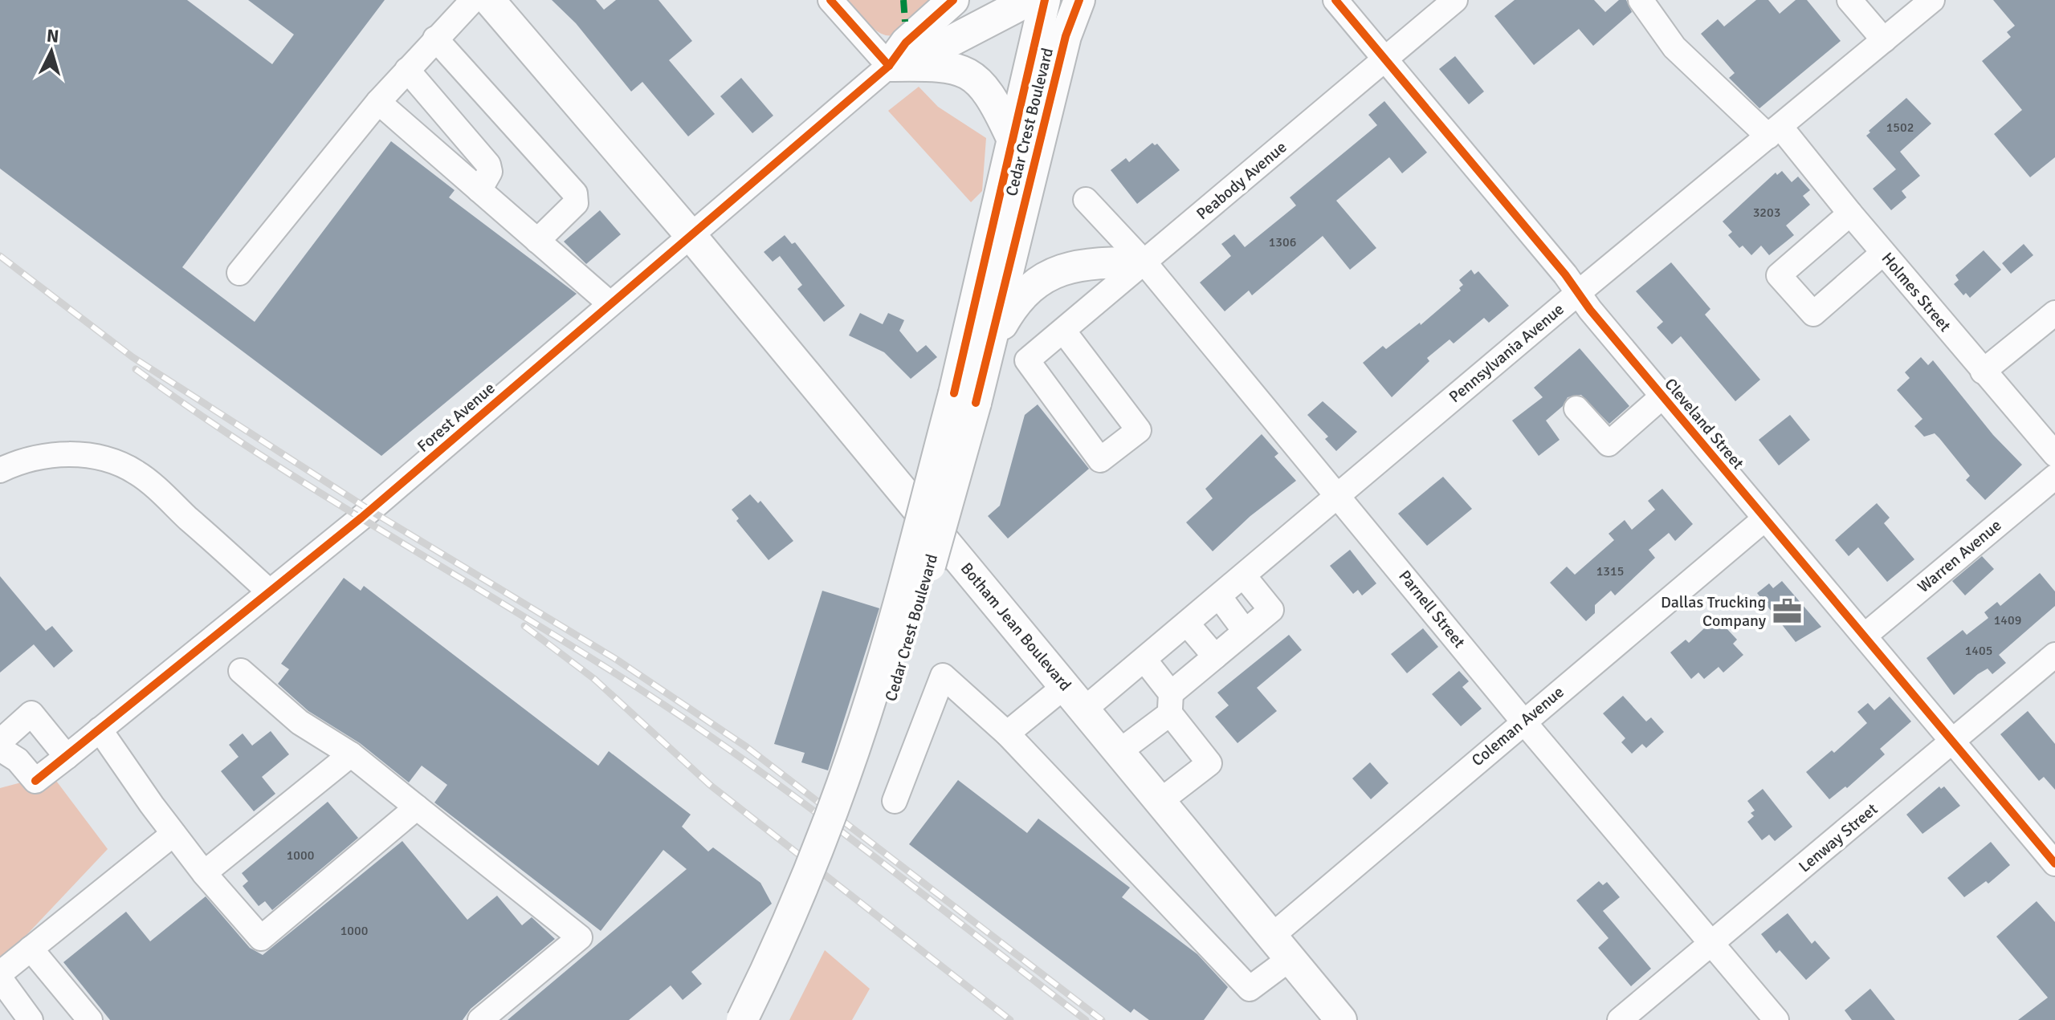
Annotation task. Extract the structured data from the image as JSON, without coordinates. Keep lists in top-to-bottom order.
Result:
{
  "streets": {
    "main road": ["Cedar Crest Boulevard", "Botham Jean Boulevard"],
    "street": [
      "Peabody Avenue",
      "Holmes Street",
      "Pennsylvania Avenue",
      "Forest Avenue",
      "Cleveland Street",
      "Warren Avenue",
      "Parnell Street",
      "Coleman Avenue",
      "Lenway Street"
    ]
  },
  "crossings": [
    ["Peabody Avenue", "Cleveland Street"],
    ["Peabody Avenue", "Parnell Street"],
    ["Holmes Street", "Pennsylvania Avenue"],
    ["Pennsylvania Avenue", "Cleveland Street"],
    ["Pennsylvania Avenue", "Parnell Street"],
    ["Pennsylvania Avenue", "Botham Jean Boulevard"],
    ["Forest Avenue", "Botham Jean Boulevard"],
    ["Cleveland Street", "Warren Avenue"],
    ["Cleveland Street", "Coleman Avenue"],
    ["Cleveland Street", "Lenway Street"],
    ["Parnell Street", "Coleman Avenue"],
    ["Parnell Street", "Lenway Street"],
    ["Botham Jean Boulevard", "Coleman Avenue"]
  ],
  "places": {
    "office": ["Dallas Trucking Company"]
  },
  "house_numbers": [
    "1502",
    "3203",
    "1306",
    "1315",
    "1409",
    "1405",
    "1000",
    "1000"
  ],
  "north": "top"
}
